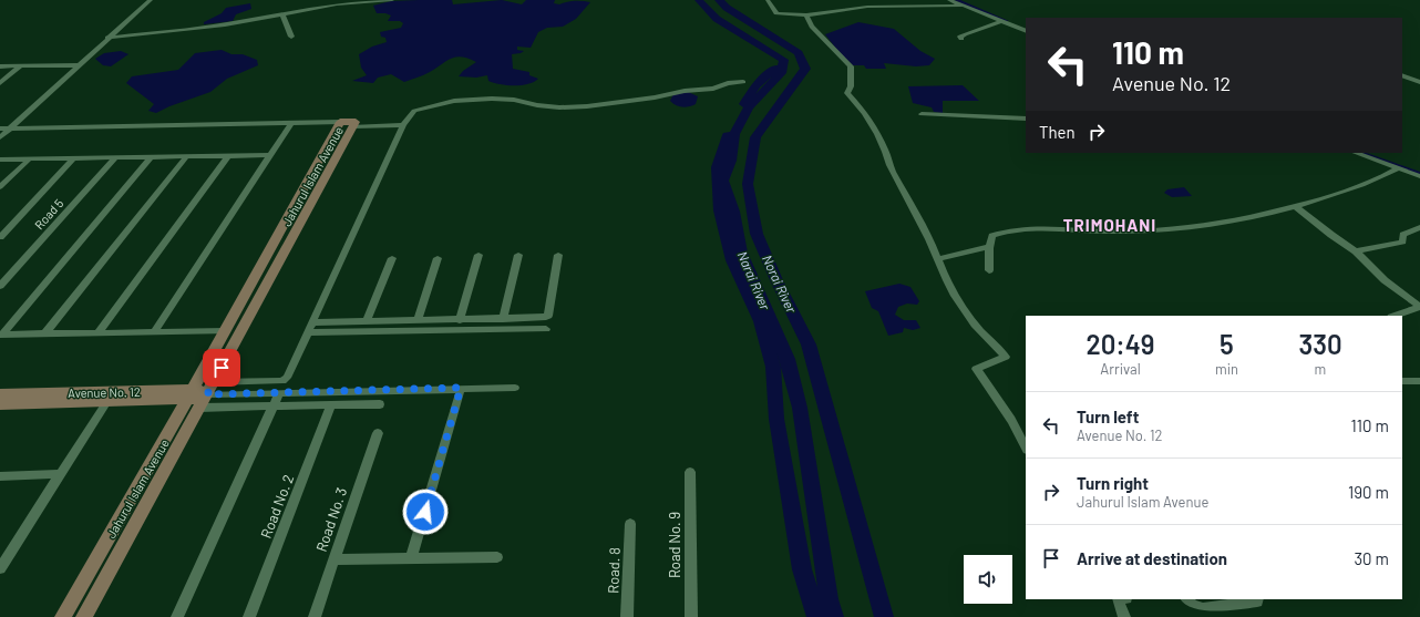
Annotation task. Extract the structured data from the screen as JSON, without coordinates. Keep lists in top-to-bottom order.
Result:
{
  "streets": {
    "street": [
      "Jahurul Islam Avenue",
      "Road 5",
      "Avenue No. 12",
      "Road No. 2",
      "Road No. 3",
      "Road No. 9",
      "Road. 8"
    ]
  },
  "crossings": [
    ["Jahurul Islam Avenue", "Avenue No. 12"],
    ["Avenue No. 12", "Road No. 2"]
  ],
  "districts": ["TRIMOHANI"],
  "water": ["Narai River", "Norai River"],
  "page": {
    "turn": ["110 m", "Avenue No. 12"],
    "then": "Then",
    "eta": [
      "20:49",
      "Arrival",
      "5",
      "min",
      "330",
      "m"
    ],
    "list": [
      {
        "name": "Turn left",
        "note": "Avenue No. 12",
        "value": "110 m"
      },
      {
        "name": "Turn right",
        "note": "Jahurul Islam Avenue",
        "value": "190 m"
      },
      {
        "name": "Arrive at destination",
        "value": "30 m"
      }
    ]
  }
}
